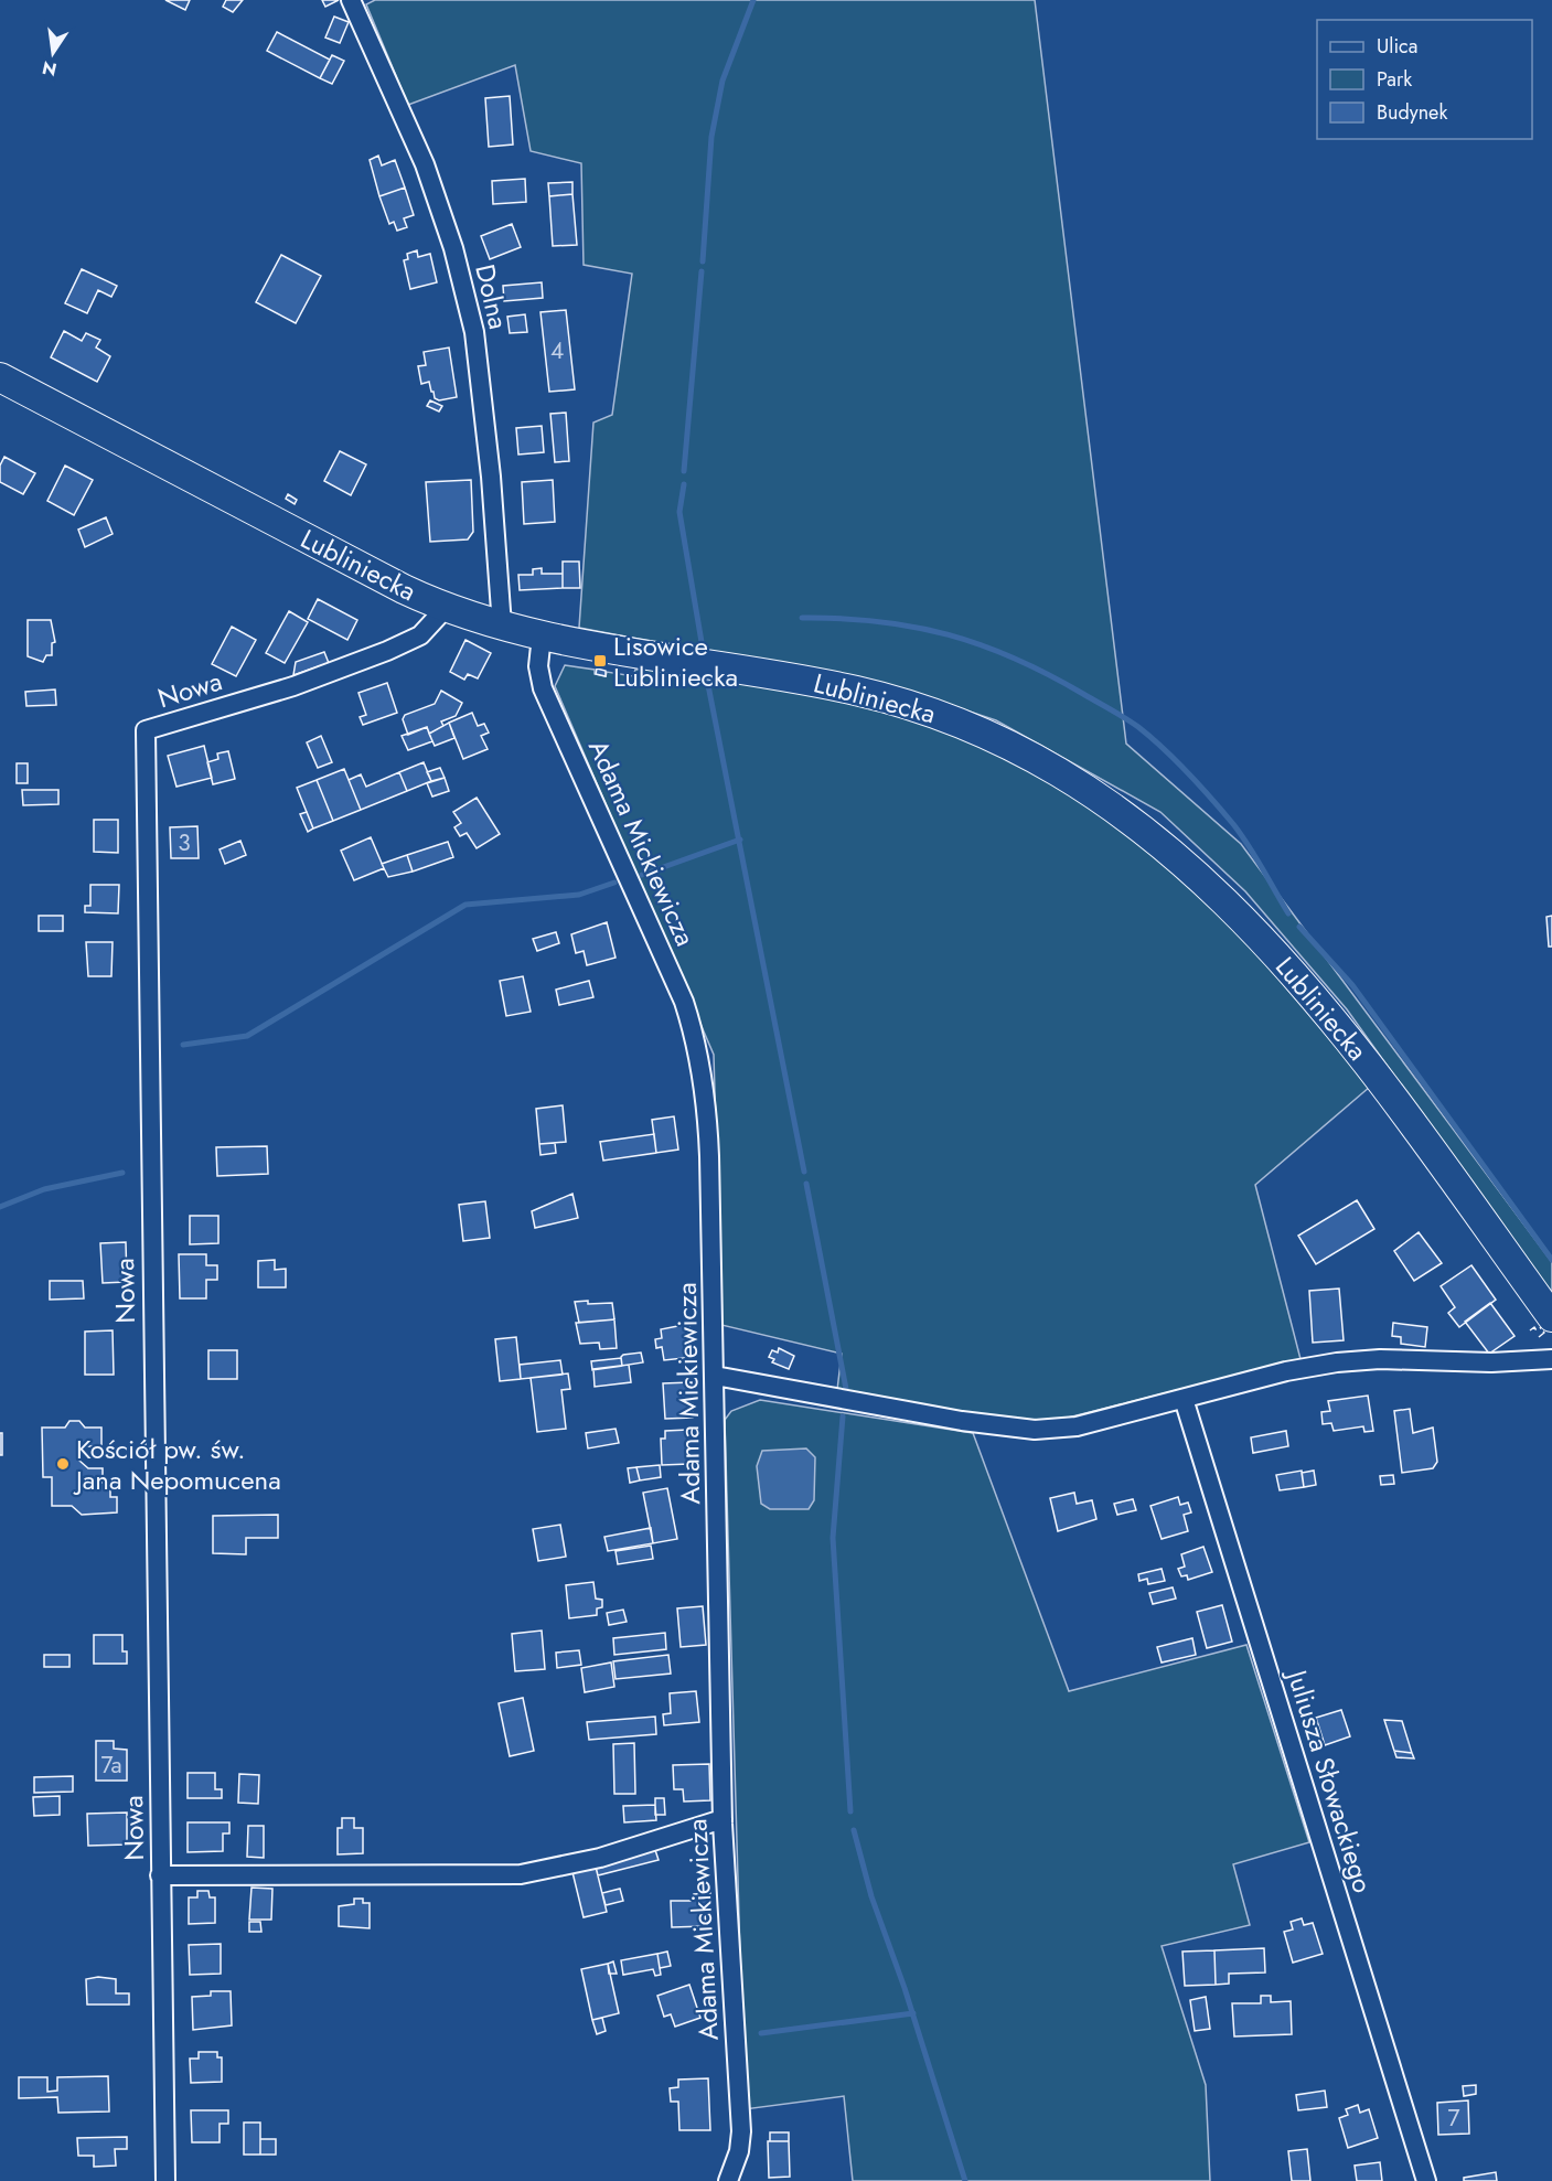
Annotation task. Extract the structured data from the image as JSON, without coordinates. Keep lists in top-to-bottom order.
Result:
{
  "streets": {
    "main road": ["Lubliniecka"],
    "street": [
      "Dolna",
      "Nowa",
      "Adama Mickiewicza",
      "Juliusza Słowackiego"
    ]
  },
  "crossings": [
    ["Dolna", "Lubliniecka"],
    ["Lubliniecka", "Nowa"],
    ["Lubliniecka", "Adama Mickiewicza"]
  ],
  "places": {
    "transit": ["Lisowice Lubliniecka"],
    "other": ["Kościół pw. św. Jana Nepomucena"]
  },
  "house_numbers": [
    "4",
    "3",
    "7a",
    "7"
  ],
  "legend": ["Ulica", "Park", "Budynek"],
  "north": "bottom"
}
